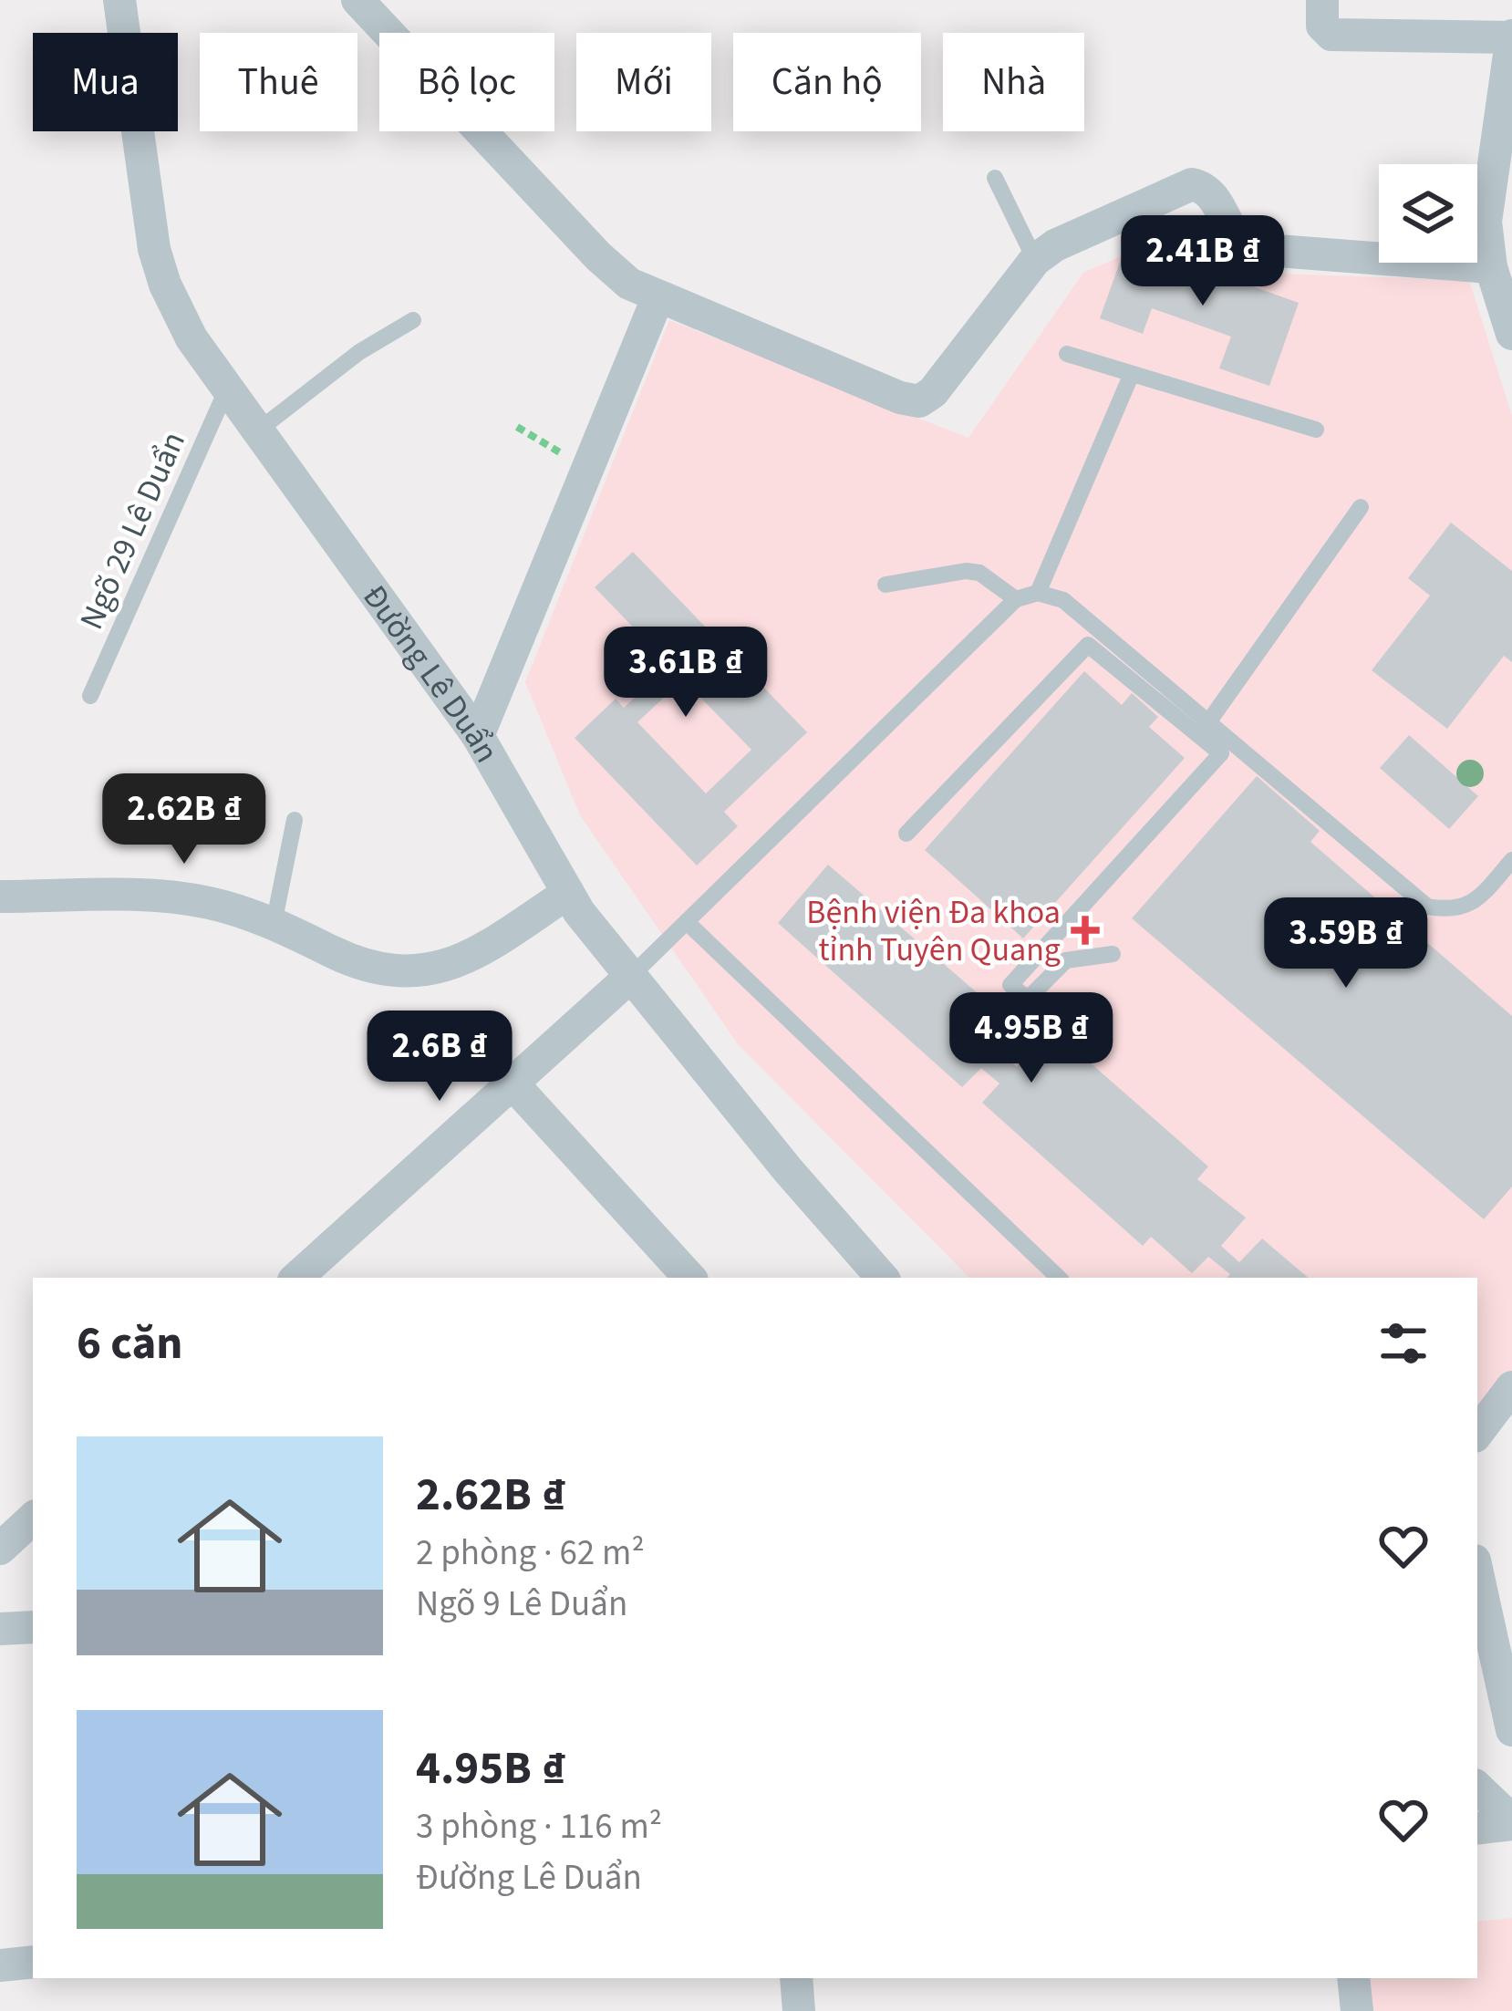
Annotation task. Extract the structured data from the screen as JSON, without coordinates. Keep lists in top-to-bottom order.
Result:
{
  "streets": {
    "street": ["Đường Lê Duẩn"],
    "lane": ["Ngõ 29 Lê Duẩn"]
  },
  "crossings": [
    ["Ngõ 29 Lê Duẩn", "Đường Lê Duẩn"]
  ],
  "places": {
    "health": ["Bệnh viện Đa khoa tỉnh Tuyên Quang"]
  },
  "page": {
    "chip": [
      "Mua",
      "Thuê",
      "Bộ lọc",
      "Mới",
      "Căn hộ",
      "Nhà"
    ],
    "price": [
      "2.41B ₫",
      "3.61B ₫",
      "2.62B ₫",
      "3.59B ₫",
      "4.95B ₫",
      "2.6B ₫"
    ],
    "heading": "6 căn",
    "list": [
      {
        "name": "2.62B ₫",
        "note": "2 phòng · 62 m² · Ngõ 9 Lê Duẩn"
      },
      {
        "name": "4.95B ₫",
        "note": "3 phòng · 116 m² · Đường Lê Duẩn"
      }
    ]
  }
}
